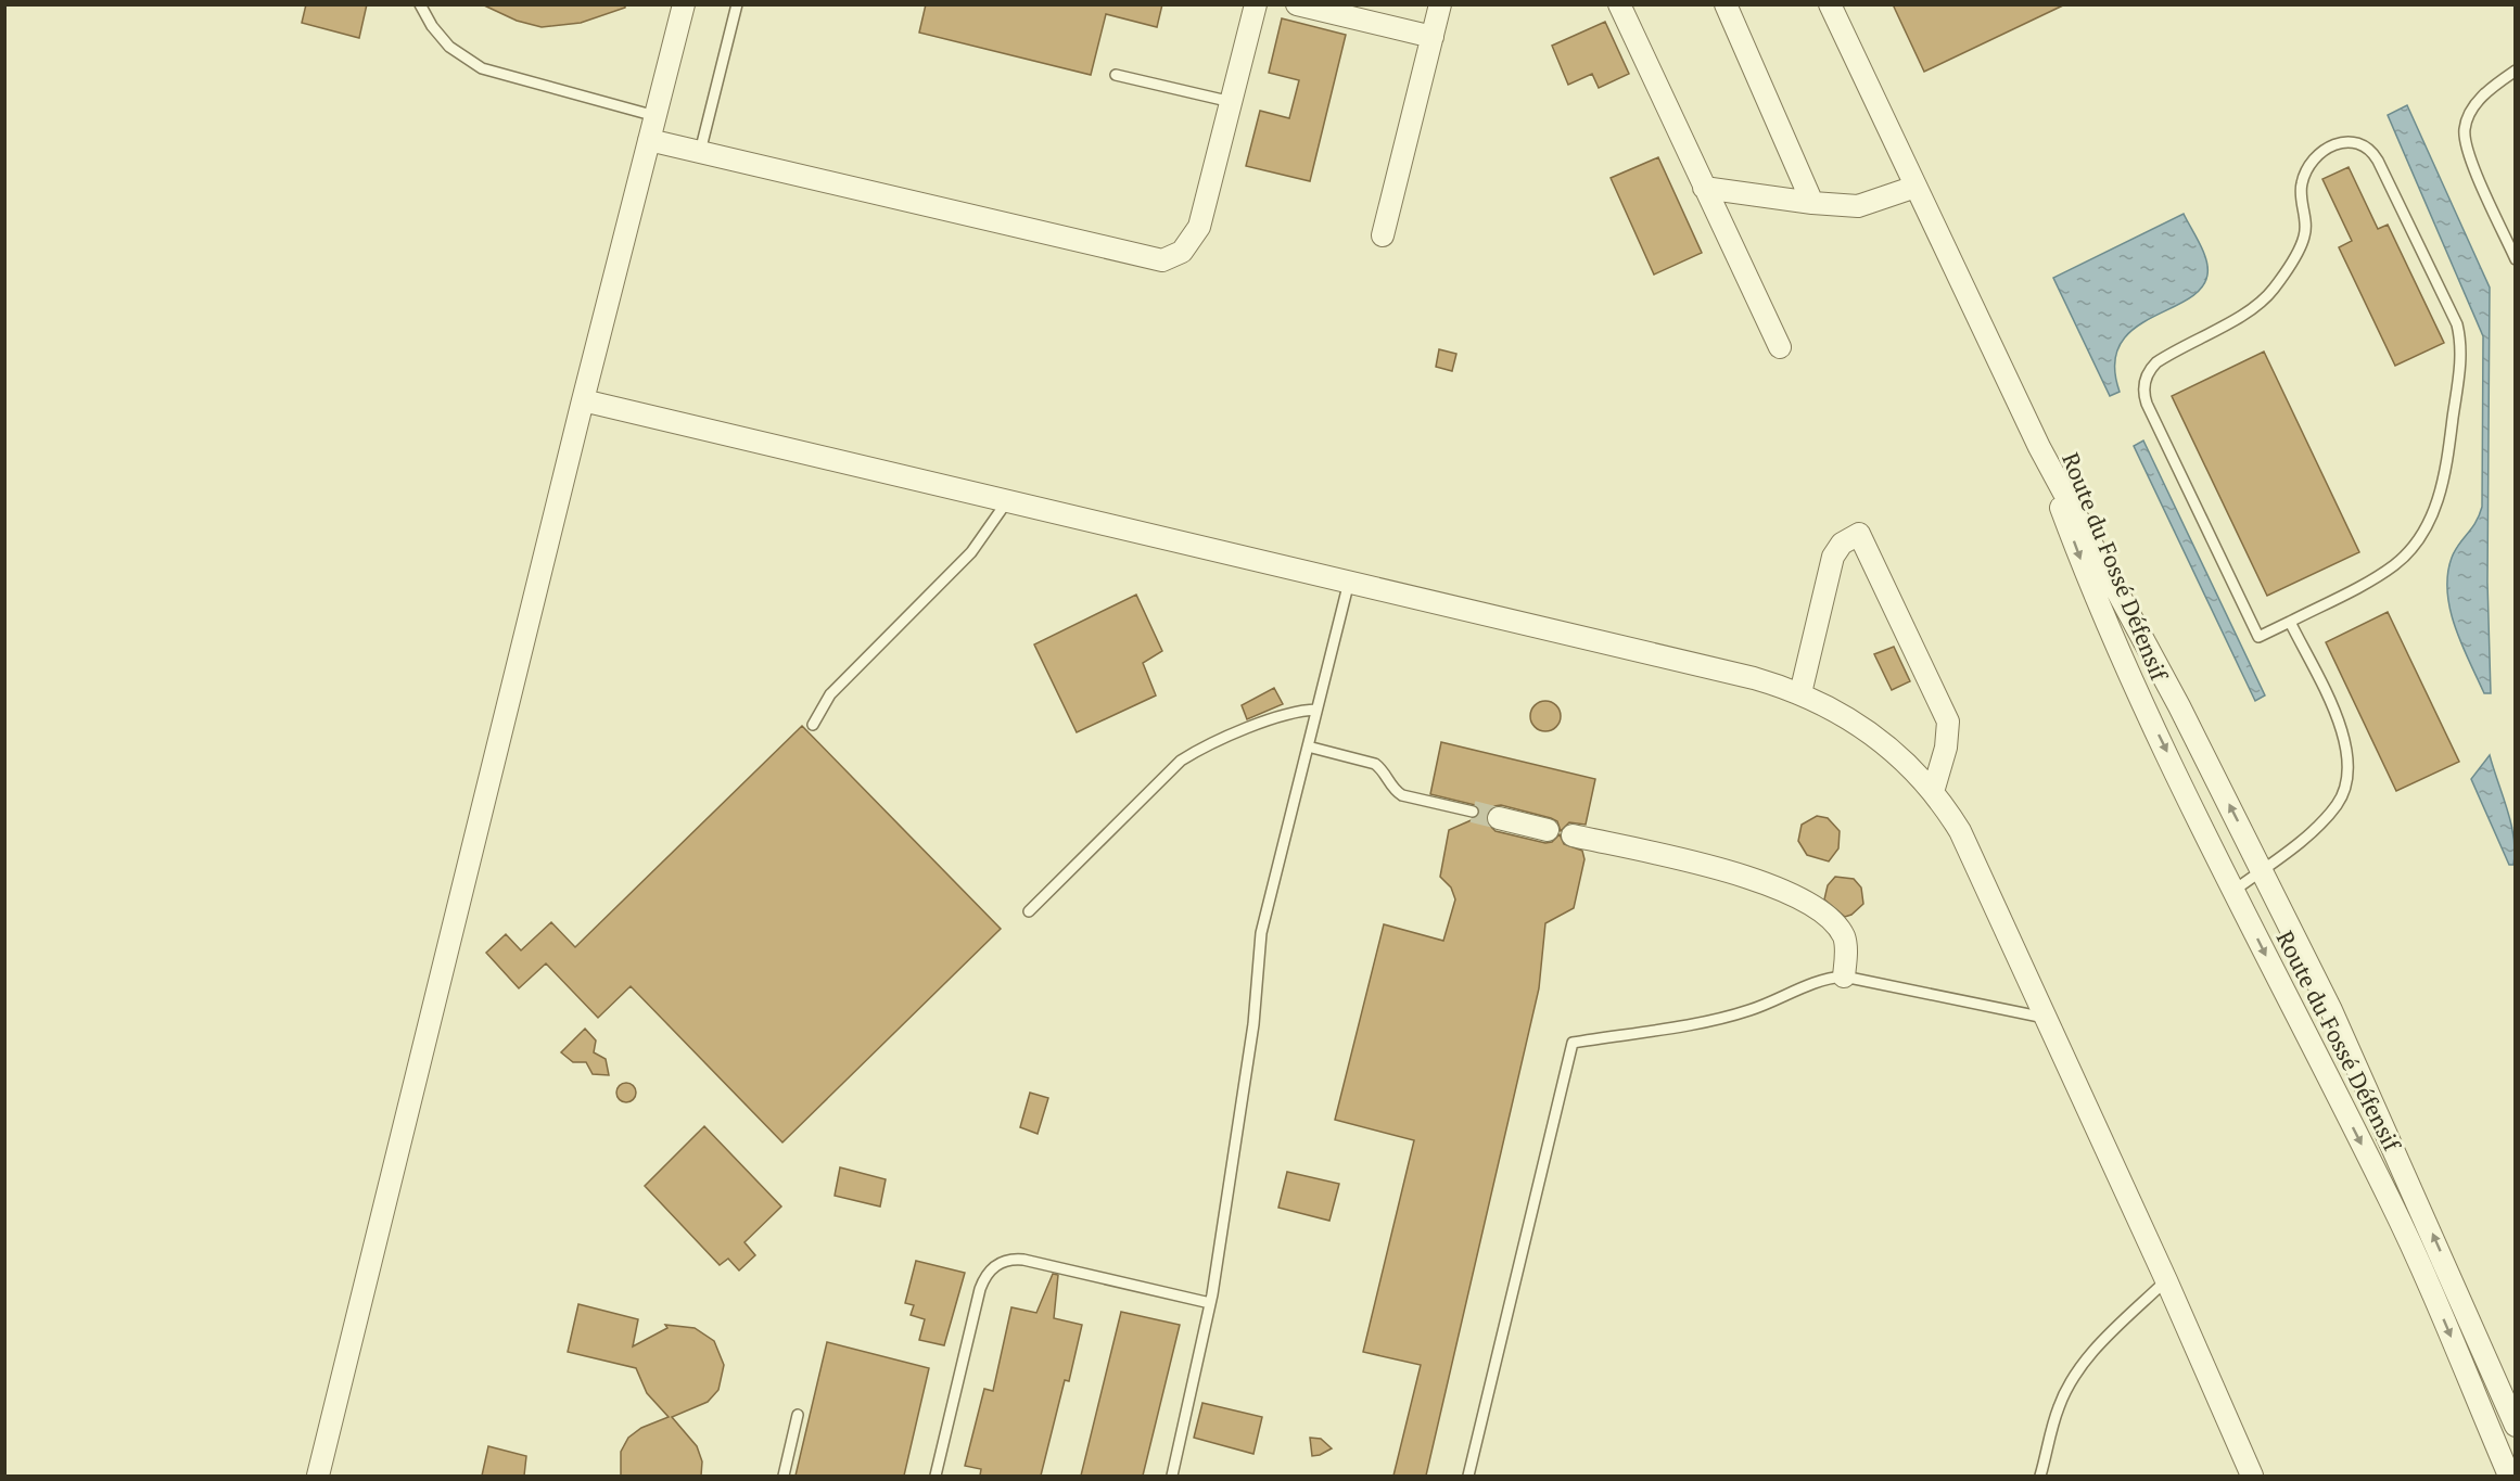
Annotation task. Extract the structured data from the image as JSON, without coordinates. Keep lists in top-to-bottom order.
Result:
{
  "streets": {
    "street": ["Route du Fossé Défensif"]
  }
}
